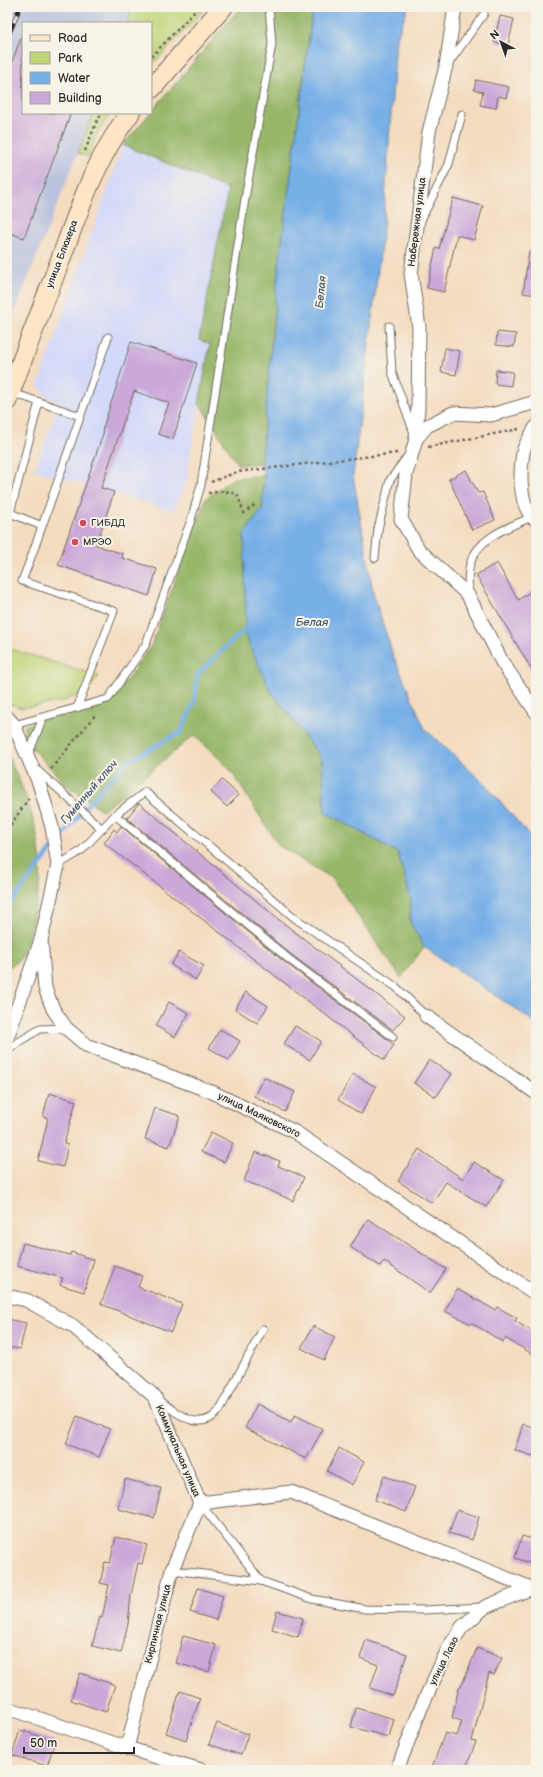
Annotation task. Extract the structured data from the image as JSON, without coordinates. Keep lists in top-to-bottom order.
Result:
{
  "streets": {
    "main road": ["улица Блюхера"],
    "street": [
      "Набережная улица",
      "улица Маяковского",
      "Коммунальная улица",
      "Кирпичная улица",
      "улица Лазо"
    ]
  },
  "crossings": [
    ["Коммунальная улица", "Кирпичная улица"],
    ["Коммунальная улица", "улица Лазо"]
  ],
  "water": ["Белая", "Гуменный ключ"],
  "places": ["ГИБДД", "МРЭО"],
  "legend": [
    "Road",
    "Park",
    "Water",
    "Building"
  ],
  "scale_bar": "50 m",
  "north": "top left"
}
